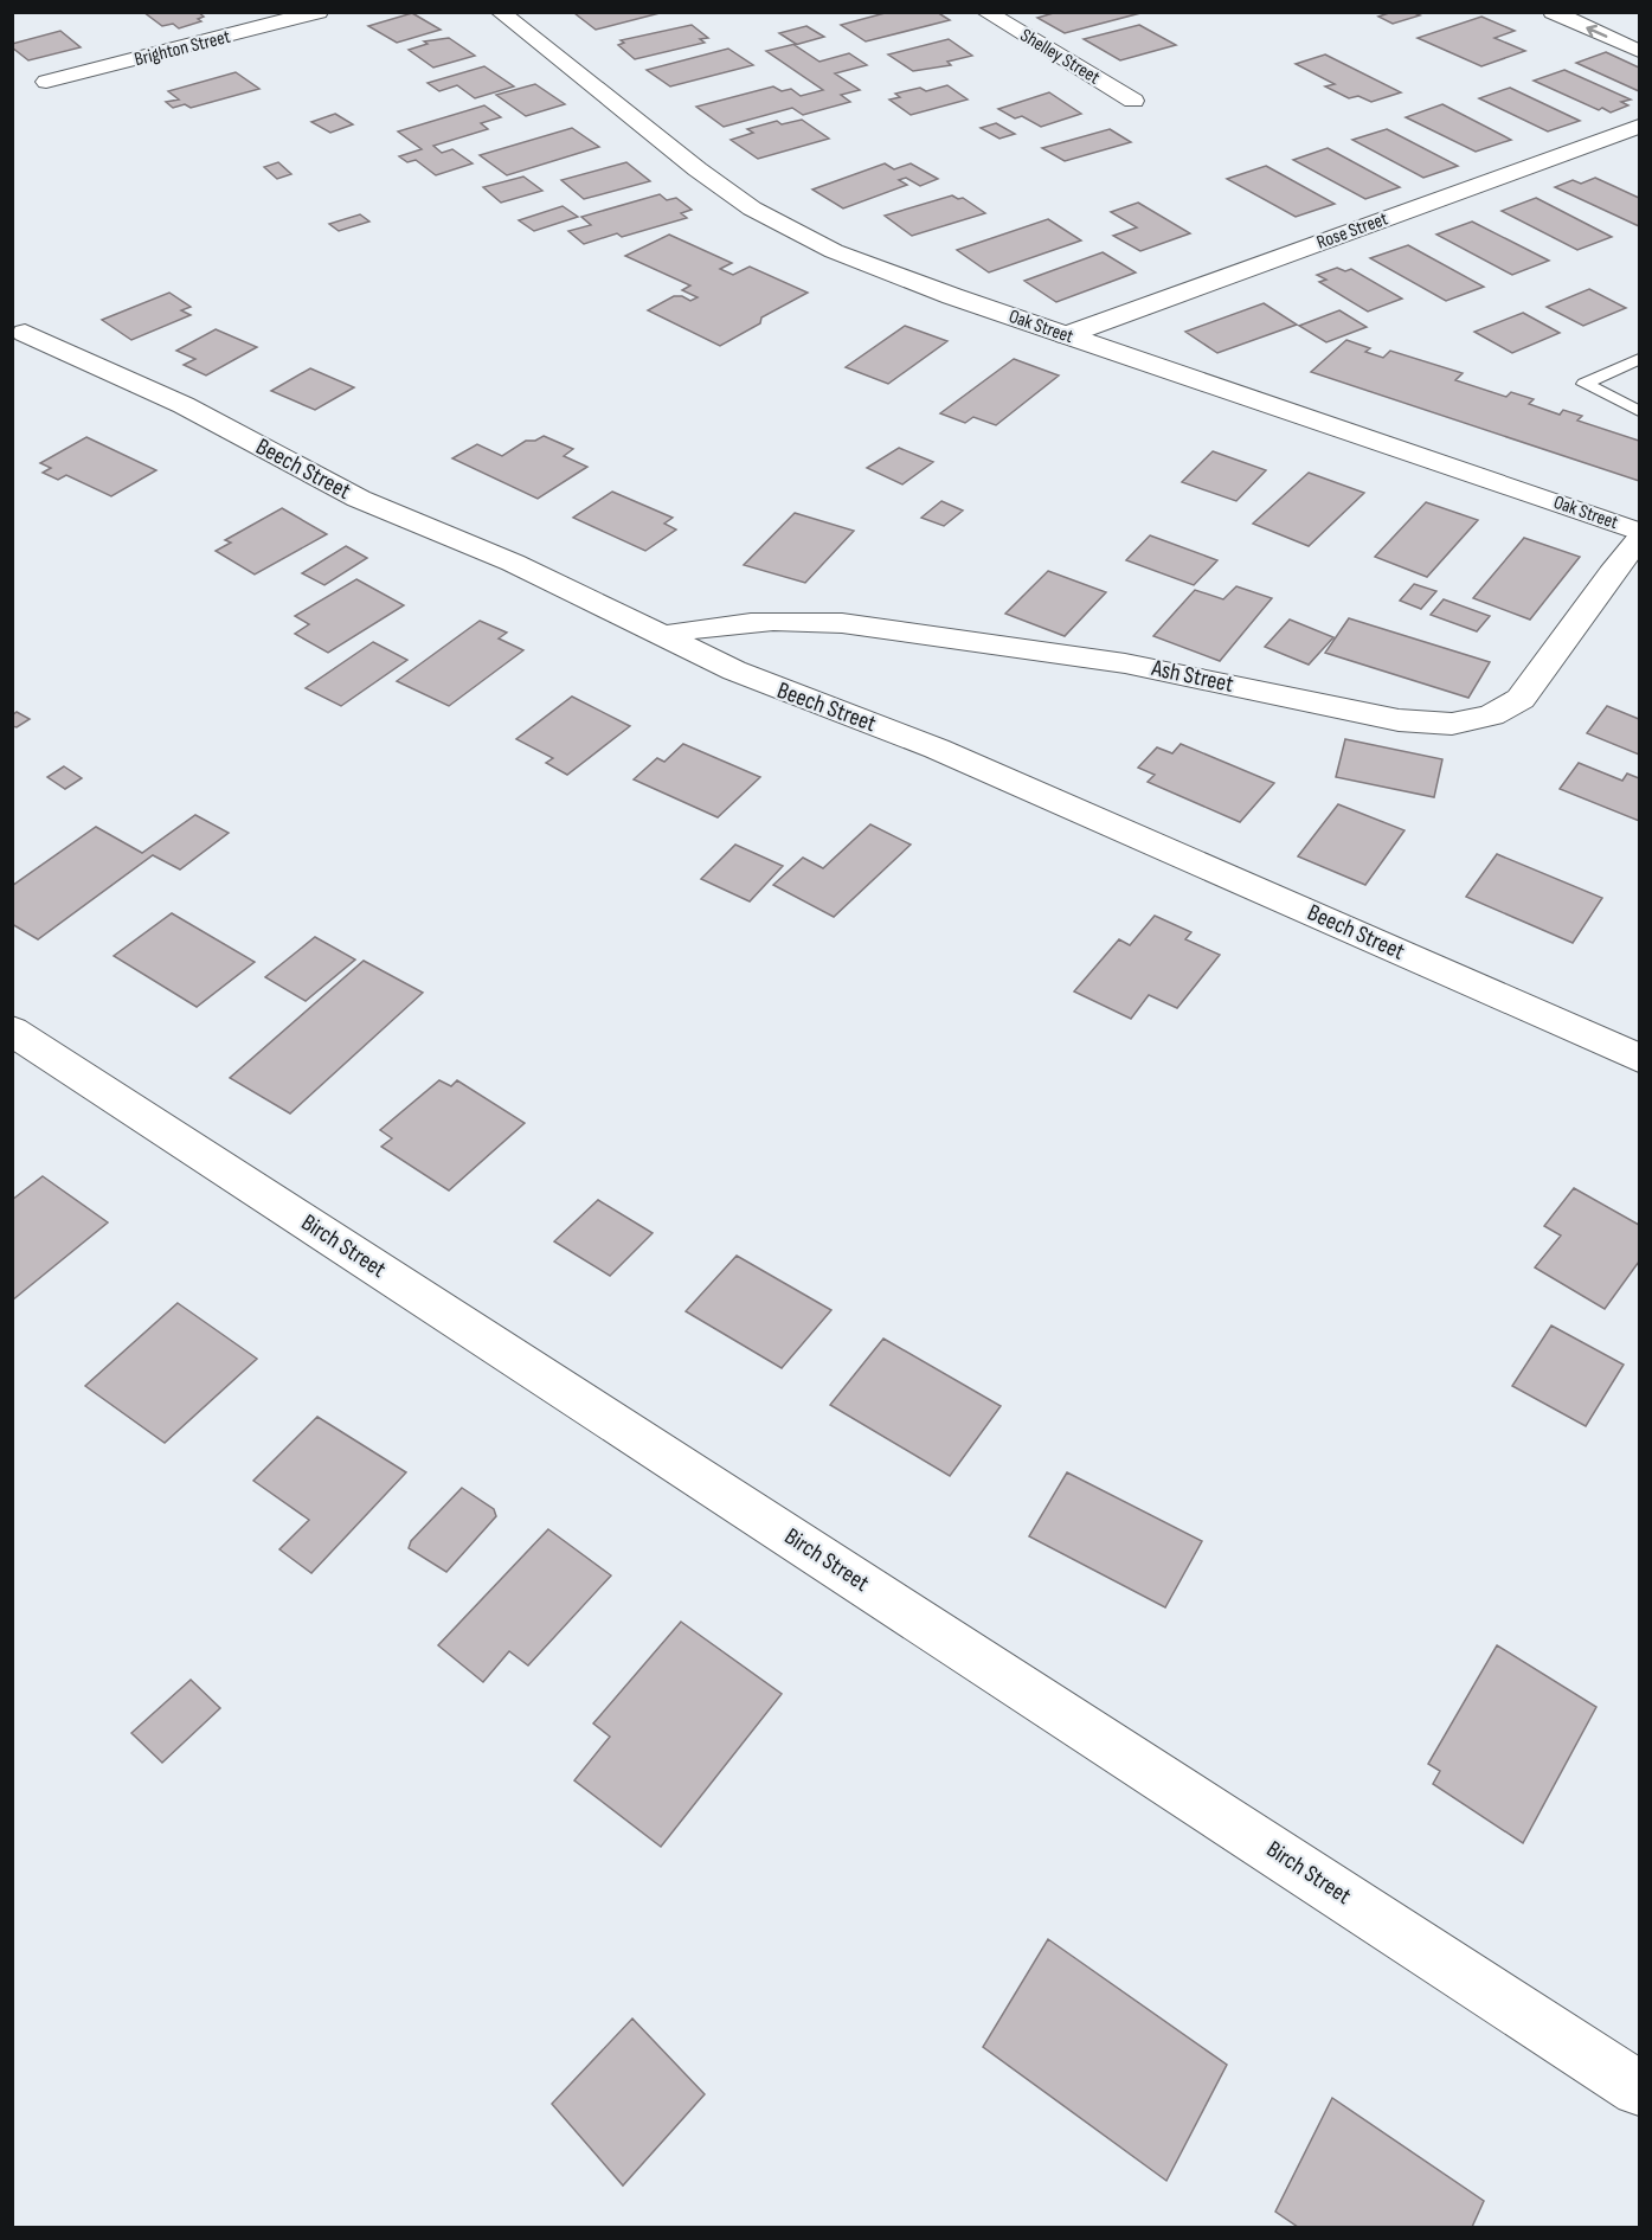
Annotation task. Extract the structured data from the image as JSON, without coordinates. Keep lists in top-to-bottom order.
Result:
{
  "streets": {
    "street": [
      "Brighton Street",
      "Shelley Street",
      "Rose Street",
      "Oak Street",
      "Beech Street",
      "Ash Street",
      "Birch Street"
    ]
  },
  "crossings": [
    ["Rose Street", "Oak Street"],
    ["Beech Street", "Ash Street"]
  ]
}
